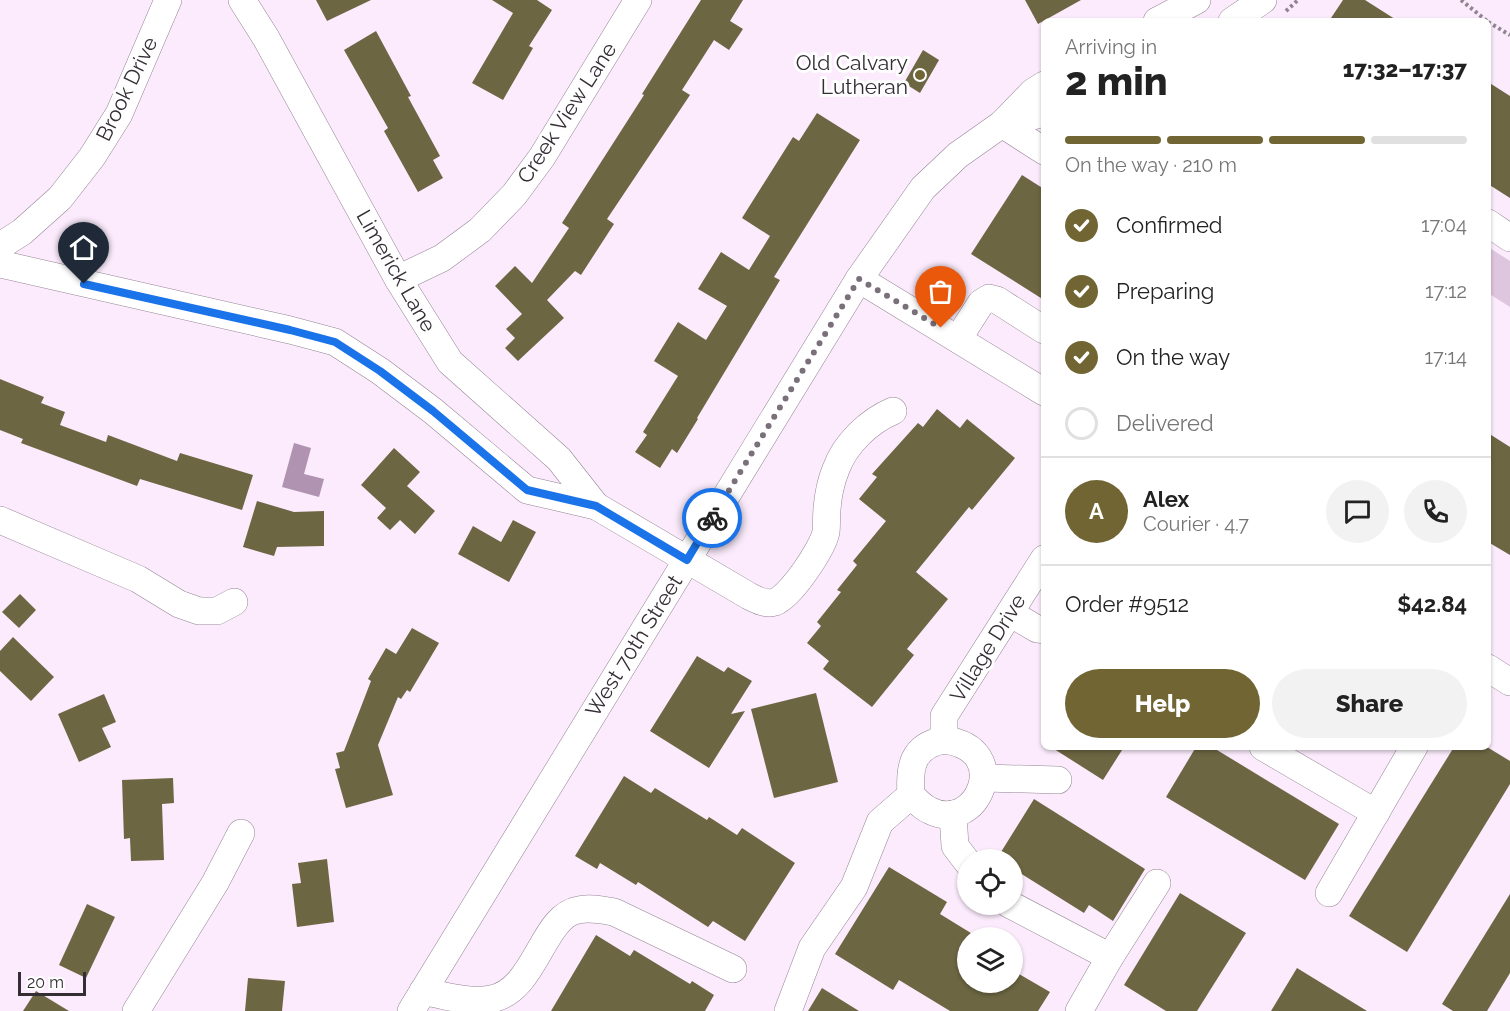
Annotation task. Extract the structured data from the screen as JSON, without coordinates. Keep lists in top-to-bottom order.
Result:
{
  "streets": {
    "street": [
      "Brook Drive",
      "Creek View Lane",
      "Limerick Lane",
      "West 70th Street",
      "Village Drive"
    ]
  },
  "crossings": [
    ["Creek View Lane", "Limerick Lane"]
  ],
  "places": ["Old Calvary Lutheran"],
  "scale_bar": "20 m",
  "page": {
    "heading": ["2 min", "Arriving in", "17:32–17:37"],
    "panel": [
      "Alex",
      "Courier · 4.7",
      "Order #9512",
      "$42.84"
    ],
    "bar": "On the way · 210 m",
    "list": [
      ["Confirmed", "17:04"],
      ["Preparing", "17:12"],
      ["On the way", "17:14"],
      "Delivered"
    ],
    "round": "A",
    "buttons": ["Help", "Share"],
    "scale": "20 m"
  }
}
